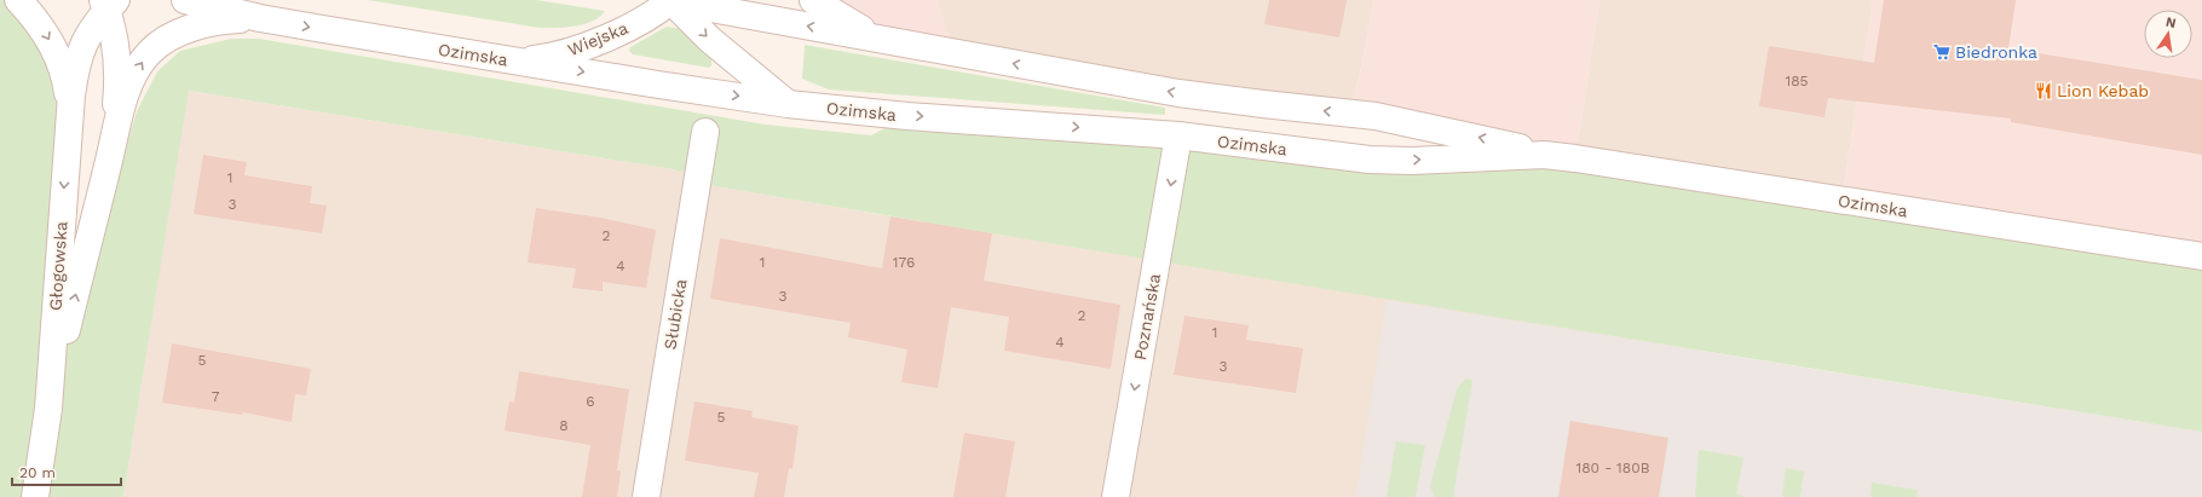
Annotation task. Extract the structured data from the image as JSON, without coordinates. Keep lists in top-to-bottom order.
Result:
{
  "streets": {
    "main road": [
      "Wiejska",
      "Ozimska",
      "Głogowska",
      "Słubicka",
      "Poznańska"
    ]
  },
  "crossings": [
    ["Wiejska", "Ozimska"],
    ["Ozimska", "Głogowska"],
    ["Ozimska", "Poznańska"]
  ],
  "one_way": ["Poznańska"],
  "places": {
    "supermarket": ["Biedronka"],
    "restaurant": ["Lion Kebab"]
  },
  "house_numbers": [
    "185",
    "1",
    "3",
    "2",
    "1",
    "176",
    "4",
    "3",
    "2",
    "1",
    "4",
    "5",
    "3",
    "7",
    "6",
    "5",
    "8",
    "180 - 180B"
  ],
  "scale_bar": "20 m",
  "north": "top"
}
